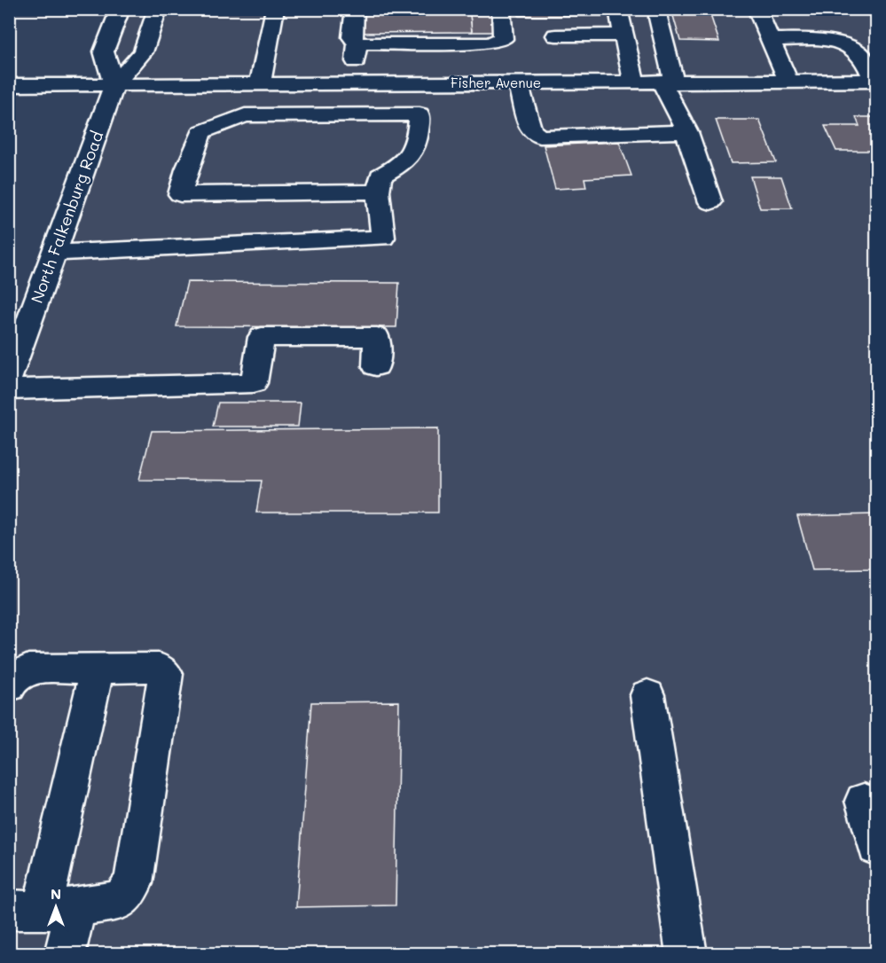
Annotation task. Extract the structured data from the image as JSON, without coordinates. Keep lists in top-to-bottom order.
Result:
{
  "streets": {
    "street": ["Fisher Avenue", "North Falkenburg Road"]
  },
  "crossings": [
    ["Fisher Avenue", "North Falkenburg Road"]
  ],
  "north": "top"
}
